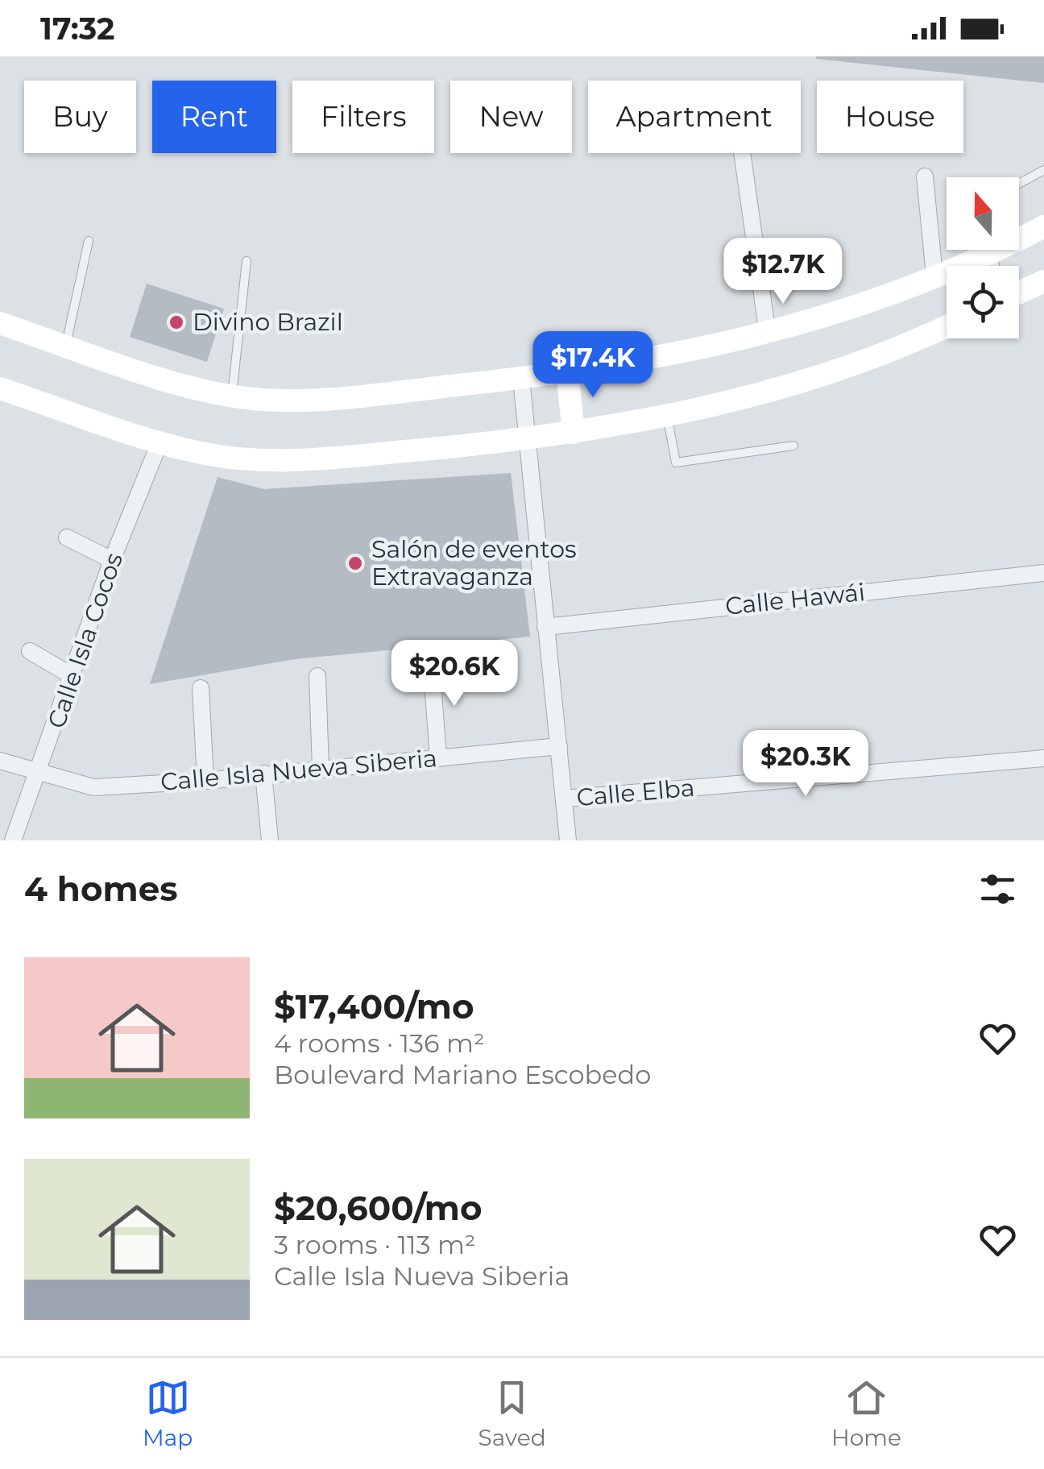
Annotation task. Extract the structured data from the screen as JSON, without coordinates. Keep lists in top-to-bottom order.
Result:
{
  "streets": {
    "street": [
      "Calle Hawái",
      "Calle Isla Cocos",
      "Calle Isla Nueva Siberia",
      "Calle Elba"
    ]
  },
  "crossings": [
    ["Calle Isla Cocos", "Calle Isla Nueva Siberia"]
  ],
  "places": ["Divino Brazil", "Salón de eventos Extravaganza"],
  "north": "top",
  "page": {
    "status": "17:32",
    "chip": [
      "Buy",
      "Rent",
      "Filters",
      "New",
      "Apartment",
      "House"
    ],
    "price": [
      "$12.7K",
      "$17.4K",
      "$20.6K",
      "$20.3K"
    ],
    "heading": "4 homes",
    "list": [
      {
        "name": "$17,400/mo",
        "note": "4 rooms · 136 m² · Boulevard Mariano Escobedo"
      },
      {
        "name": "$20,600/mo",
        "note": "3 rooms · 113 m² · Calle Isla Nueva Siberia"
      }
    ],
    "tabs": ["Map", "Saved", "Home"]
  }
}
